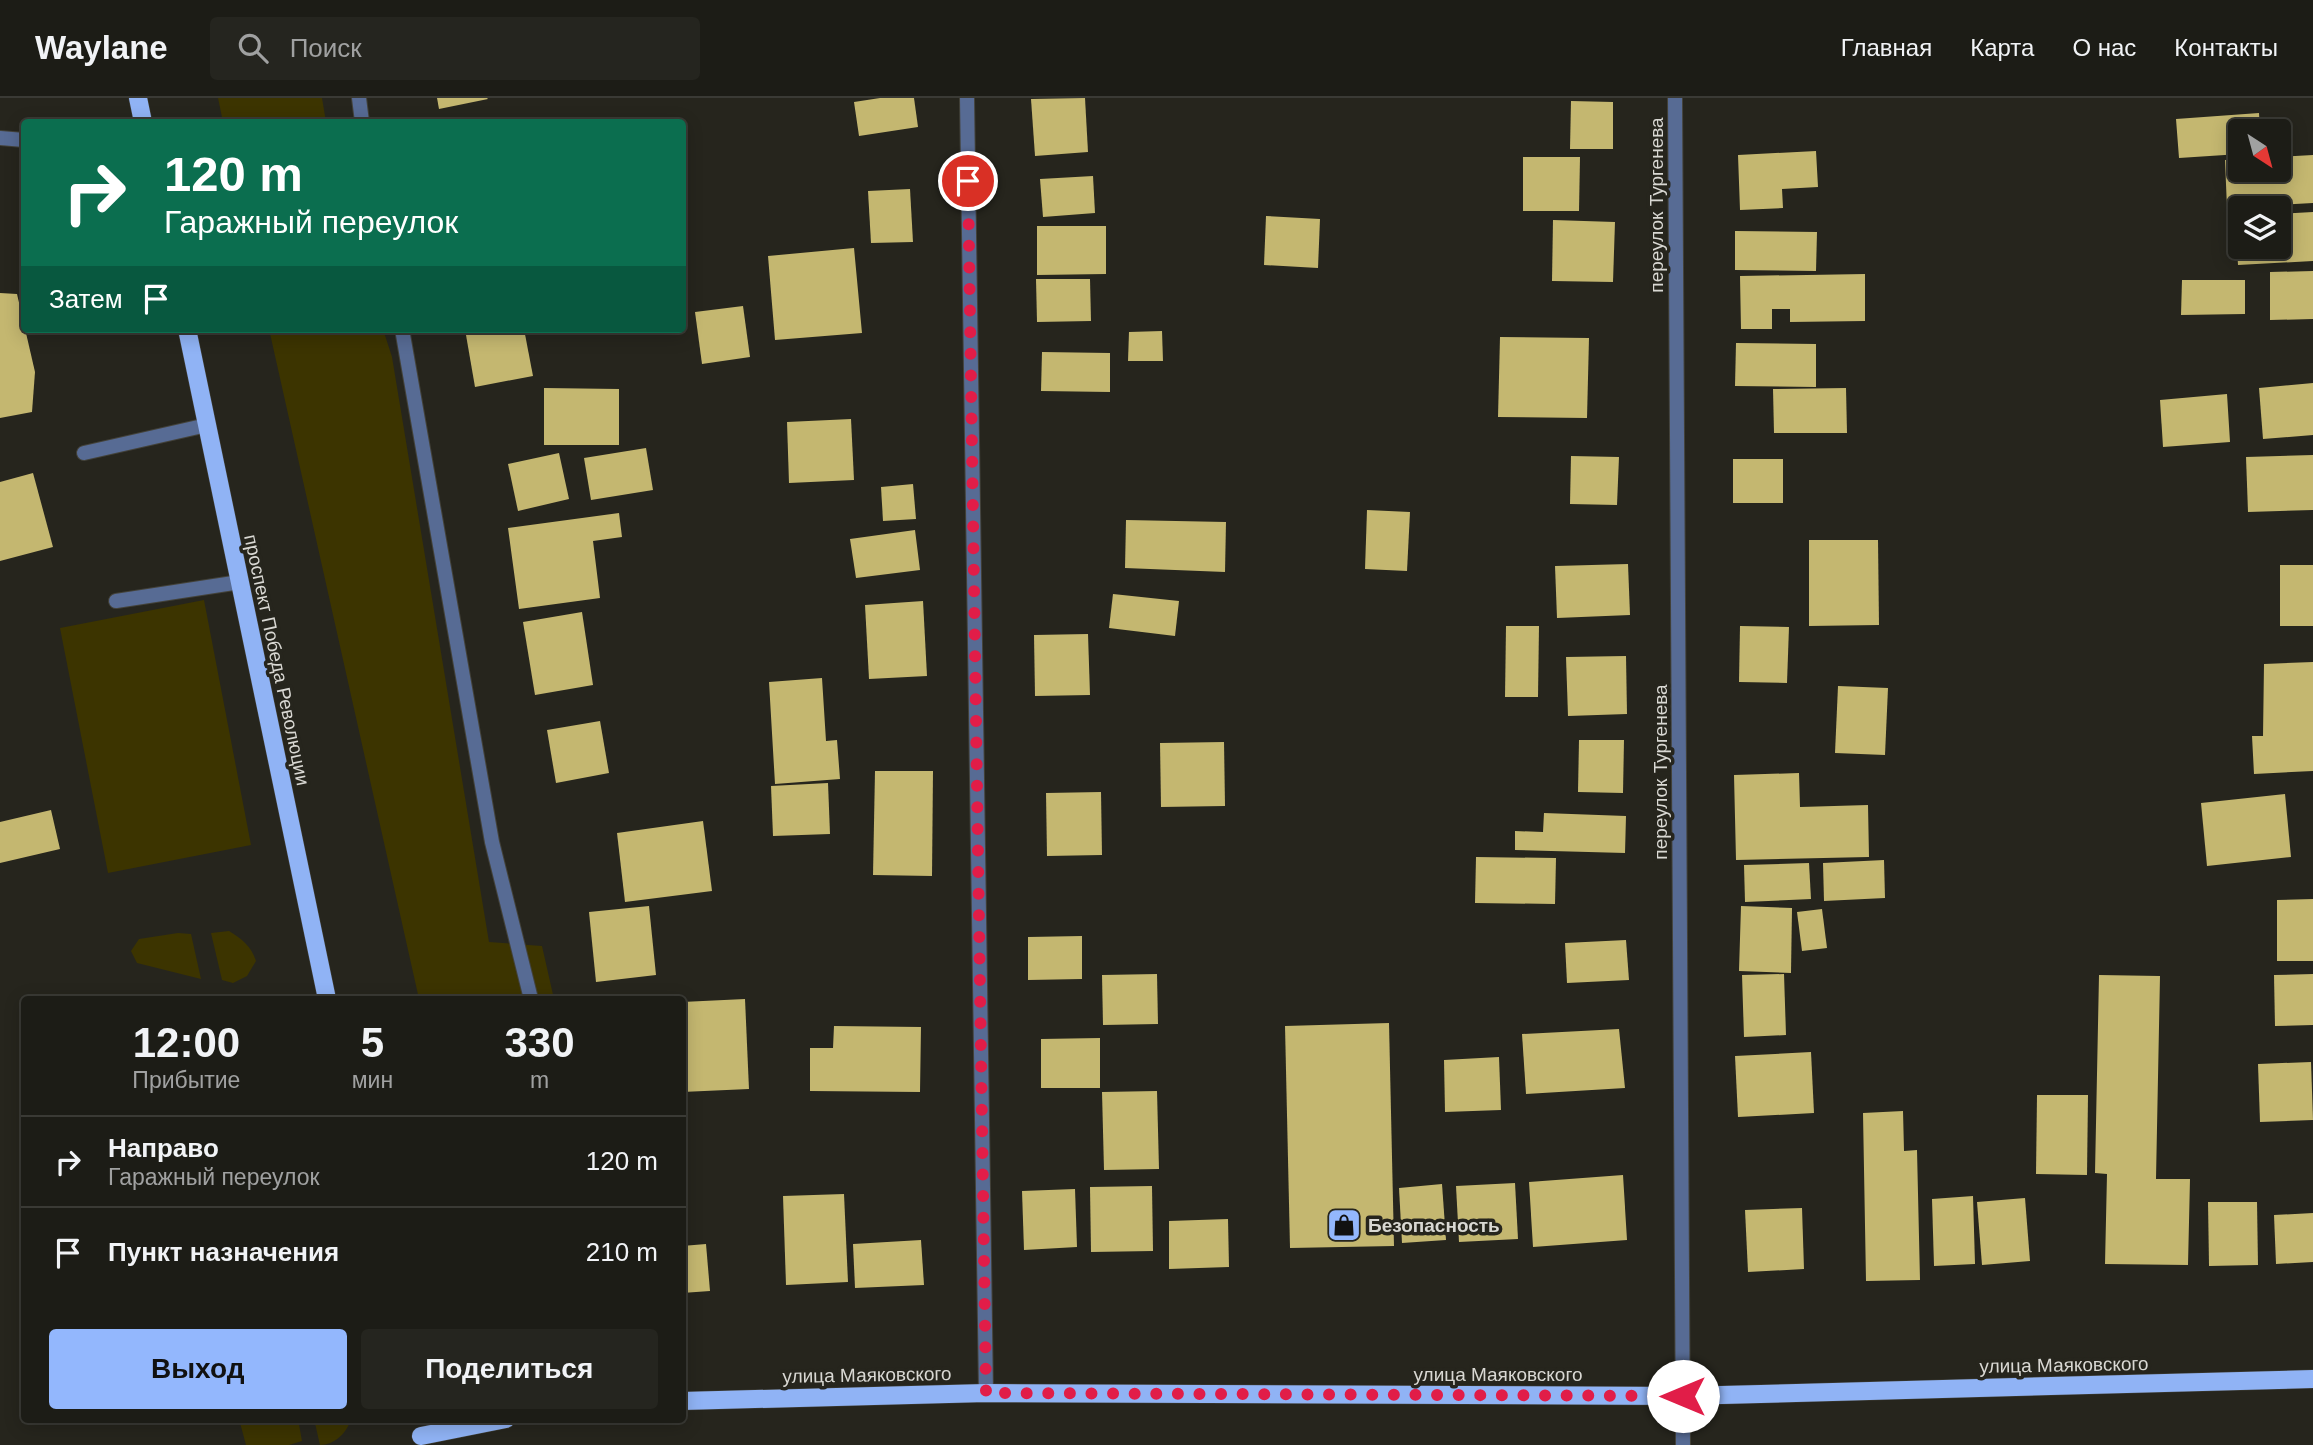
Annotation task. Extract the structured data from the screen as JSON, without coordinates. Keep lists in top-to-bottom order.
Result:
{
  "streets": {
    "main road": ["проспект Победа Революции", "улица Маяковского"],
    "street": ["переулок Тургенева"]
  },
  "crossings": [
    ["переулок Тургенева", "улица Маяковского"]
  ],
  "places": {
    "shop": ["Безопасность"]
  },
  "north": "bottom right",
  "page": {
    "header": "Waylane",
    "search": "Поиск",
    "nav": [
      "Главная",
      "Карта",
      "О нас",
      "Контакты"
    ],
    "turn": ["120 m", "Гаражный переулок"],
    "then": "Затем",
    "eta": [
      "12:00",
      "Прибытие",
      "5",
      "мин",
      "330",
      "m"
    ],
    "list": [
      {
        "name": "Направо",
        "note": "Гаражный переулок",
        "value": "120 m"
      },
      {
        "name": "Пункт назначения",
        "value": "210 m"
      }
    ],
    "buttons": ["Выход", "Поделиться"]
  }
}
